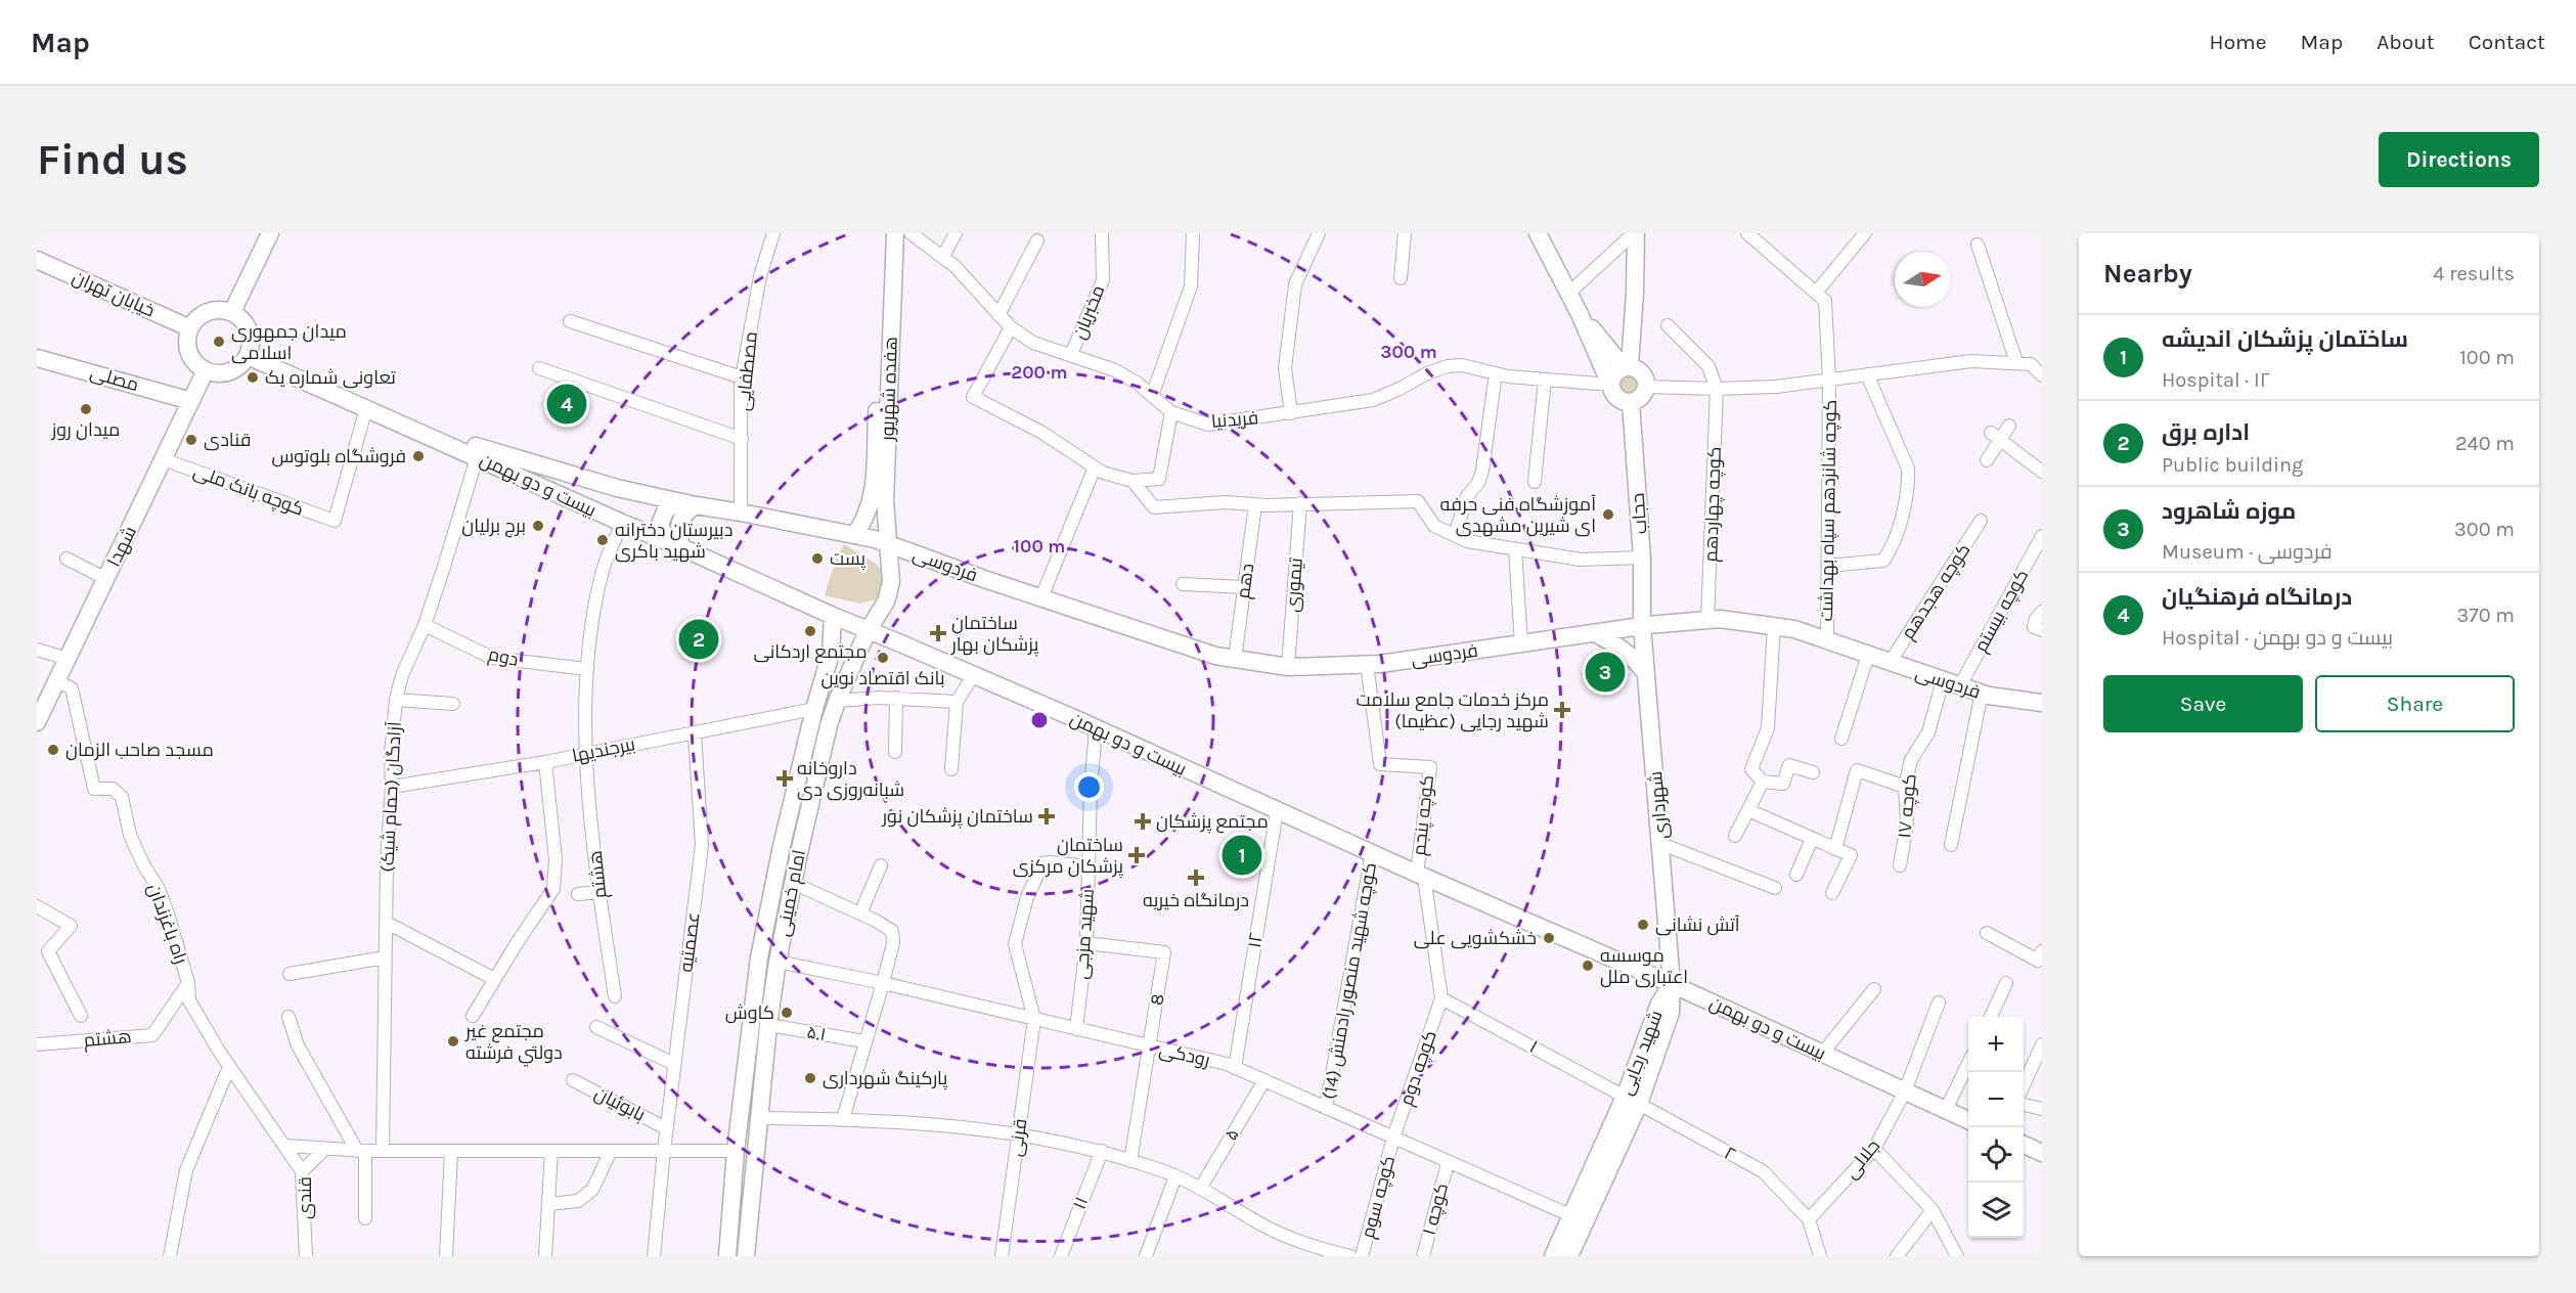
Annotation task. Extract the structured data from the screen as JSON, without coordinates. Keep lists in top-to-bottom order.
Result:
{
  "streets": {
    "main road": [
      "خیابان تهران",
      "مصلی",
      "هفده شهریور",
      "بیست و دو بهمن",
      "حجاب",
      "شهدا",
      "فردوسی",
      "شهرداری",
      "امام خمینی",
      "شهید رجایی"
    ],
    "street": [
      "مخبریان",
      "مصطفایی",
      "فریدنیا",
      "کوچه بانک ملی",
      "کوچه چهاردهم",
      "کوچه شانزدهم سپاه بهداشت",
      "دهم",
      "تیموری",
      "کوچه هجدهم",
      "کوچه بیستم",
      "دوم",
      "بیرجندیها",
      "آزادگان (حمام شیک)",
      "۱۷ کوچه",
      "کوچه پنجم",
      "هشتم",
      "راه باغزندان",
      "شهید مزجی",
      "۱۲",
      "عصمتیه",
      "کوچه شهید منصور رادمنش (14)",
      "8",
      "۵.۱",
      "۱",
      "رودکی",
      "کوچه دوم",
      "بابوئیان",
      "۵",
      "قرنی",
      "۲",
      "جلالی",
      "کوچه سوم",
      "قندی",
      "۱۱",
      "۱ کوچه"
    ]
  },
  "crossings": [
    ["خیابان تهران", "بیست و دو بهمن"],
    ["خیابان تهران", "شهدا"],
    ["مخبریان", "فریدنیا"],
    ["مصطفایی", "بیست و دو بهمن"],
    ["مصلی", "شهدا"],
    ["هفده شهریور", "بیست و دو بهمن"],
    ["هفده شهریور", "فردوسی"],
    ["هفده شهریور", "امام خمینی"],
    ["فریدنیا", "حجاب"],
    ["بیست و دو بهمن", "کوچه بانک ملی"],
    ["بیست و دو بهمن", "شهدا"],
    ["بیست و دو بهمن", "فردوسی"],
    ["بیست و دو بهمن", "آزادگان (حمام شیک)"],
    ["بیست و دو بهمن", "شهرداری"],
    ["بیست و دو بهمن", "کوچه پنجم"],
    ["بیست و دو بهمن", "هشتم"],
    ["بیست و دو بهمن", "امام خمینی"],
    ["بیست و دو بهمن", "شهید مزجی"],
    ["بیست و دو بهمن", "۱۲"],
    ["بیست و دو بهمن", "کوچه شهید منصور رادمنش (14)"],
    ["بیست و دو بهمن", "شهید رجایی"],
    ["بیست و دو بهمن", "جلالی"],
    ["کوچه بانک ملی", "شهدا"],
    ["کوچه چهاردهم", "فردوسی"],
    ["کوچه شانزدهم سپاه بهداشت", "فردوسی"],
    ["حجاب", "فردوسی"],
    ["حجاب", "شهرداری"],
    ["شهدا", "راه باغزندان"],
    ["فردوسی", "دهم"],
    ["فردوسی", "تیموری"],
    ["فردوسی", "کوچه هجدهم"],
    ["فردوسی", "کوچه بیستم"],
    ["فردوسی", "شهرداری"],
    ["فردوسی", "۱۷ کوچه"],
    ["فردوسی", "کوچه پنجم"],
    ["فردوسی", "امام خمینی"],
    ["دوم", "آزادگان (حمام شیک)"],
    ["دوم", "هشتم"],
    ["بیرجندیها", "آزادگان (حمام شیک)"],
    ["بیرجندیها", "هشتم"],
    ["بیرجندیها", "امام خمینی"],
    ["بیرجندیها", "عصمتیه"],
    ["شهرداری", "شهید رجایی"],
    ["هشتم", "راه باغزندان"],
    ["امام خمینی", "۵.۱"],
    ["امام خمینی", "رودکی"],
    ["راه باغزندان", "قندی"],
    ["شهید مزجی", "8"],
    ["شهید مزجی", "رودکی"],
    ["۱۲", "رودکی"],
    ["عصمتیه", "بابوئیان"],
    ["کوچه شهید منصور رادمنش (14)", "رودکی"],
    ["8", "رودکی"],
    ["۱", "شهید رجایی"],
    ["۱", "کوچه دوم"],
    ["۱", "۲"],
    ["شهید رجایی", "رودکی"],
    ["شهید رجایی", "۲"],
    ["رودکی", "کوچه دوم"],
    ["رودکی", "۵"],
    ["رودکی", "قرنی"],
    ["رودکی", "کوچه سوم"],
    ["رودکی", "۱ کوچه"],
    ["کوچه دوم", "کوچه سوم"],
    ["۲", "جلالی"]
  ],
  "places": {
    "other": [
      "میدان جمهوری اسلامی",
      "تعاونی شماره یک",
      "میدان روز",
      "قنادی",
      "فروشگاه بلوتوس",
      "آموزشگاه فنی حرفه ای شیرین مشهدی",
      "برج برلیان",
      "دبیرستان دخترانه شهید باکری",
      "پست",
      "مجتمع اردکانی",
      "بانک اقتصاد نوین",
      "مسجد صاحب الزمان",
      "آتش نشانی",
      "خشکشویی علی",
      "موسسه اعتباری ملل",
      "کاوش",
      "مجتمع غير دولتي فرشته",
      "پارکینگ شهرداری"
    ],
    "health": [
      "ساختمان پزشکان بهار",
      "مرکز خدمات جامع سلامت شهید رجایی (عظیما)",
      "داروخانه شبانه‌روزی دی",
      "ساختمان پزشکان نور",
      "مجتمع پزشکان",
      "ساختمان پزشکان مرکزی",
      "درمانگاه خیریه"
    ]
  },
  "north": "right",
  "page": {
    "header": "Map",
    "nav": [
      "Home",
      "Map",
      "About",
      "Contact"
    ],
    "buttons": [
      "Directions",
      ["Save", "Share"]
    ],
    "title": "Find us",
    "heading": ["Nearby", "4 results"],
    "list": [
      {
        "mark": "1",
        "name": "ساختمان پزشکان اندیشه",
        "note": "Hospital · ۱۲",
        "value": "100 m"
      },
      {
        "mark": "2",
        "name": "اداره برق",
        "note": "Public building",
        "value": "240 m"
      },
      {
        "mark": "3",
        "name": "موزه شاهرود",
        "note": "Museum · فردوسی",
        "value": "300 m"
      },
      {
        "mark": "4",
        "name": "درمانگاه فرهنگیان",
        "note": "Hospital · بیست و دو بهمن",
        "value": "370 m"
      }
    ],
    "pins": [
      "4",
      "2",
      "3",
      "1"
    ],
    "map_buttons": ["+", "−"]
  },
  "rings": ["300 m", "200 m", "100 m"]
}
